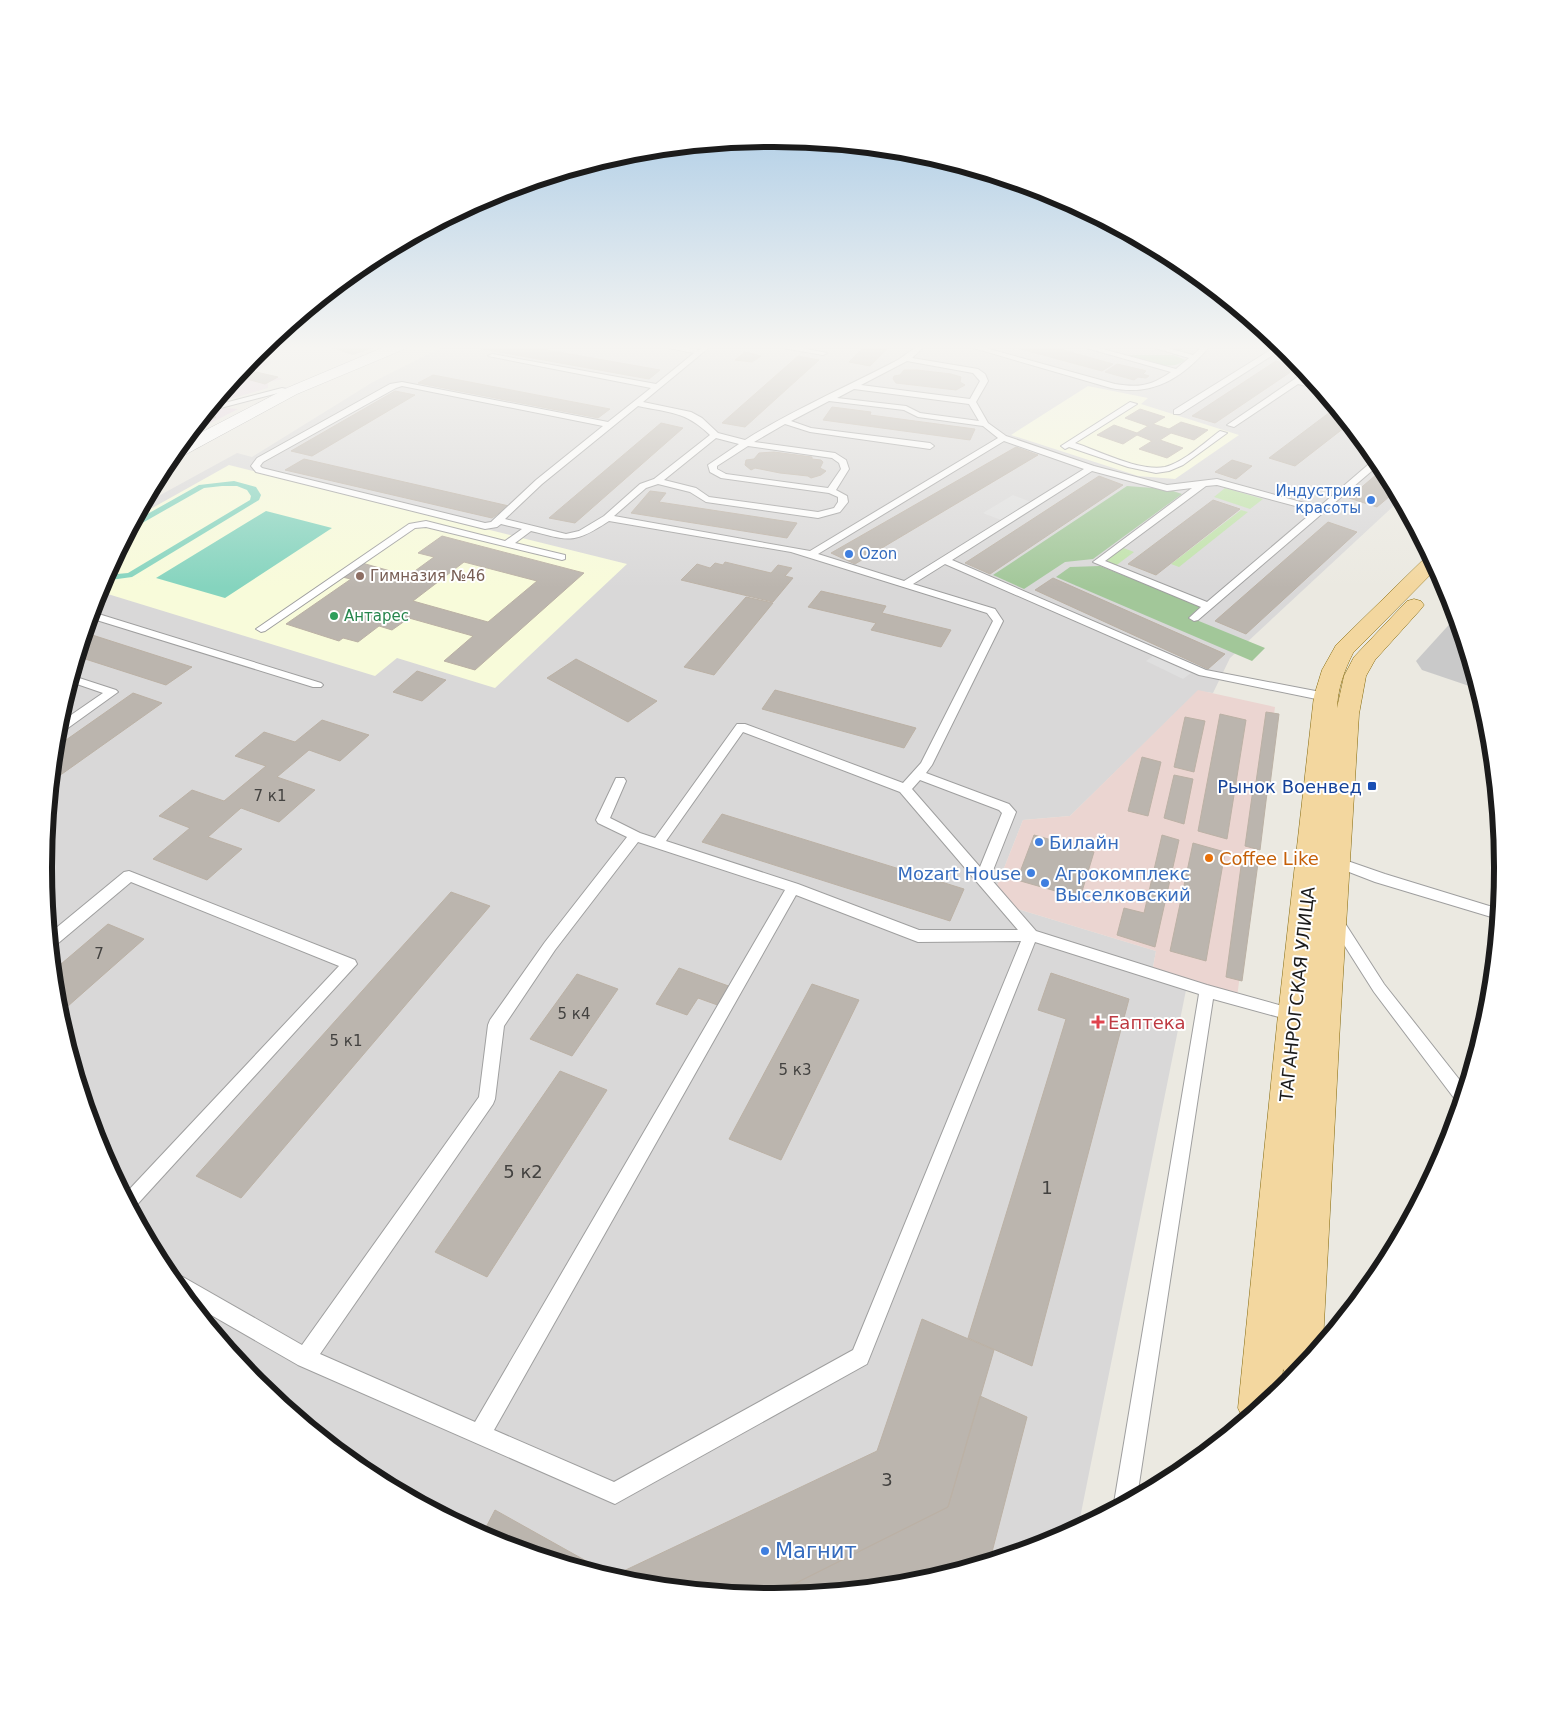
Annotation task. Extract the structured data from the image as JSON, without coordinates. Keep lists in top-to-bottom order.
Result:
{
  "streets": {
    "main road": ["ТАГАНРОГСКАЯ УЛИЦА"]
  },
  "places": {
    "other": [
      "Индустрия красоты",
      "Ozon",
      "Гимназия №46",
      "Антарес",
      "Билайн",
      "Coffee Like",
      "Mozart House",
      "Агрокомплекс Выселковский",
      "Магнит"
    ],
    "transit": ["Рынок Военвед"],
    "health": ["Еаптека"]
  },
  "house_numbers": [
    "7 к1",
    "7",
    "5 к4",
    "5 к1",
    "5 к3",
    "5 к2",
    "1",
    "3"
  ]
}
